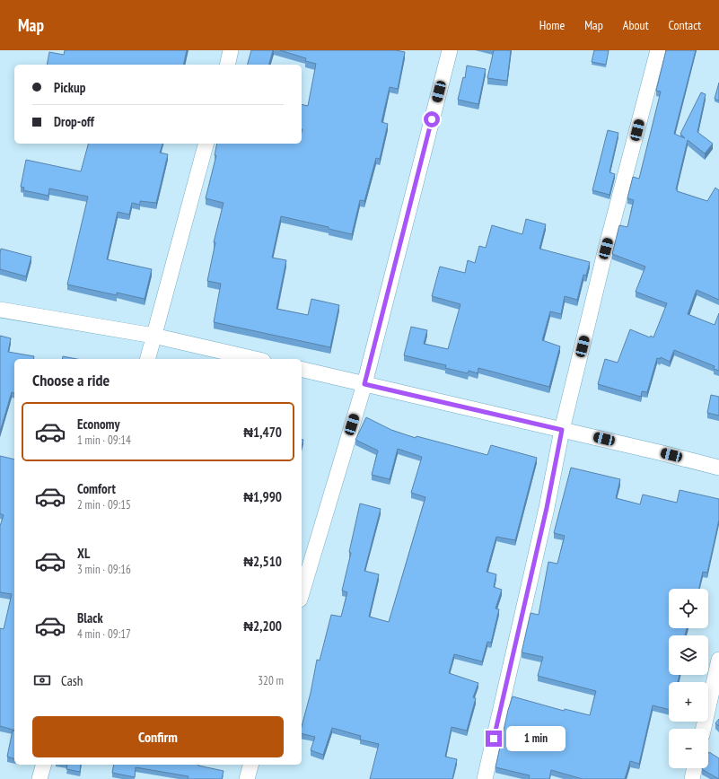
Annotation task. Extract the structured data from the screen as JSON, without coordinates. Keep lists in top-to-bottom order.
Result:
{
  "page": {
    "header": "Map",
    "nav": [
      "Home",
      "Map",
      "About",
      "Contact"
    ],
    "banner": ["Pickup", "Drop-off"],
    "heading": "Choose a ride",
    "list": [
      {
        "name": "Economy",
        "note": "1 min · 09:14",
        "value": "₦1,470"
      },
      {
        "name": "Comfort",
        "note": "2 min · 09:15",
        "value": "₦1,990"
      },
      {
        "name": "XL",
        "note": "3 min · 09:16",
        "value": "₦2,510"
      },
      {
        "name": "Black",
        "note": "4 min · 09:17",
        "value": "₦2,200"
      }
    ],
    "map_buttons": ["+", "−"],
    "pay": ["Cash", "320 m"],
    "buttons": "Confirm",
    "bubble": "1 min"
  }
}
